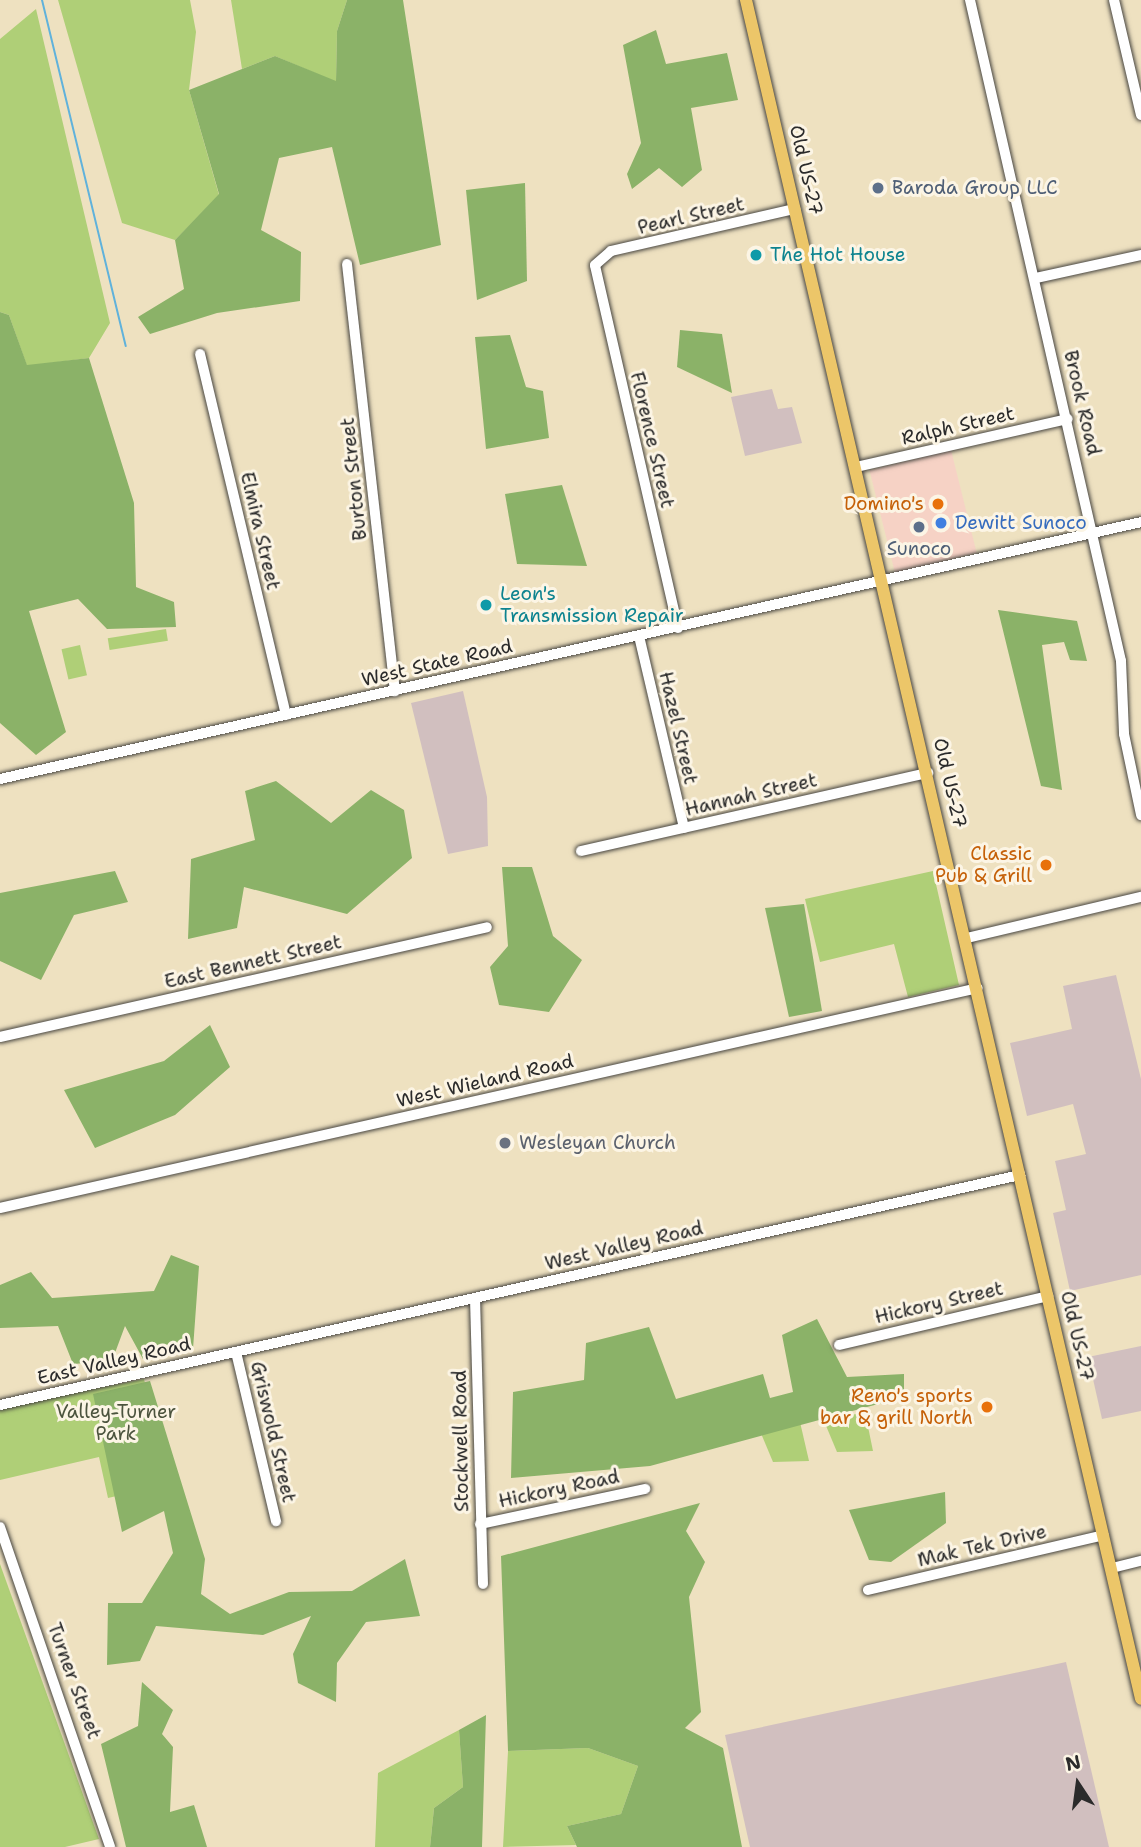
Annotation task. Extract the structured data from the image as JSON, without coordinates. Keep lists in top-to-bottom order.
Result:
{
  "streets": {
    "main road": ["Old US-27"],
    "street": [
      "Pearl Street",
      "Brook Road",
      "Ralph Street",
      "Florence Street",
      "Burton Street",
      "Elmira Street",
      "West State Road",
      "Hazel Street",
      "Hannah Street",
      "East Bennett Street",
      "West Wieland Road",
      "West Valley Road",
      "Hickory Street",
      "East Valley Road",
      "Griswold Street",
      "Stockwell Road",
      "Hickory Road",
      "Mak Tek Drive",
      "Turner Street"
    ]
  },
  "crossings": [
    ["Old US-27", "Pearl Street"],
    ["Old US-27", "Ralph Street"],
    ["Old US-27", "West State Road"],
    ["Old US-27", "Hannah Street"],
    ["Old US-27", "West Wieland Road"],
    ["Old US-27", "West Valley Road"],
    ["Old US-27", "Hickory Street"],
    ["Old US-27", "Mak Tek Drive"],
    ["Pearl Street", "Florence Street"],
    ["Brook Road", "Ralph Street"],
    ["Brook Road", "West State Road"],
    ["Florence Street", "West State Road"],
    ["Burton Street", "West State Road"],
    ["Elmira Street", "West State Road"],
    ["West State Road", "Hazel Street"],
    ["Hazel Street", "Hannah Street"],
    ["West Valley Road", "East Valley Road"],
    ["West Valley Road", "Griswold Street"],
    ["West Valley Road", "Stockwell Road"],
    ["East Valley Road", "Griswold Street"],
    ["Stockwell Road", "Hickory Road"]
  ],
  "parks": ["Valley-Turner Park"],
  "places": [
    "Baroda Group LLC",
    "The Hot House",
    "Domino's",
    "Dewitt Sunoco",
    "Sunoco",
    "Leon's Transmission Repair",
    "Classic Pub & Grill",
    "Wesleyan Church",
    "Reno's sports bar & grill North"
  ],
  "north": "top"
}
